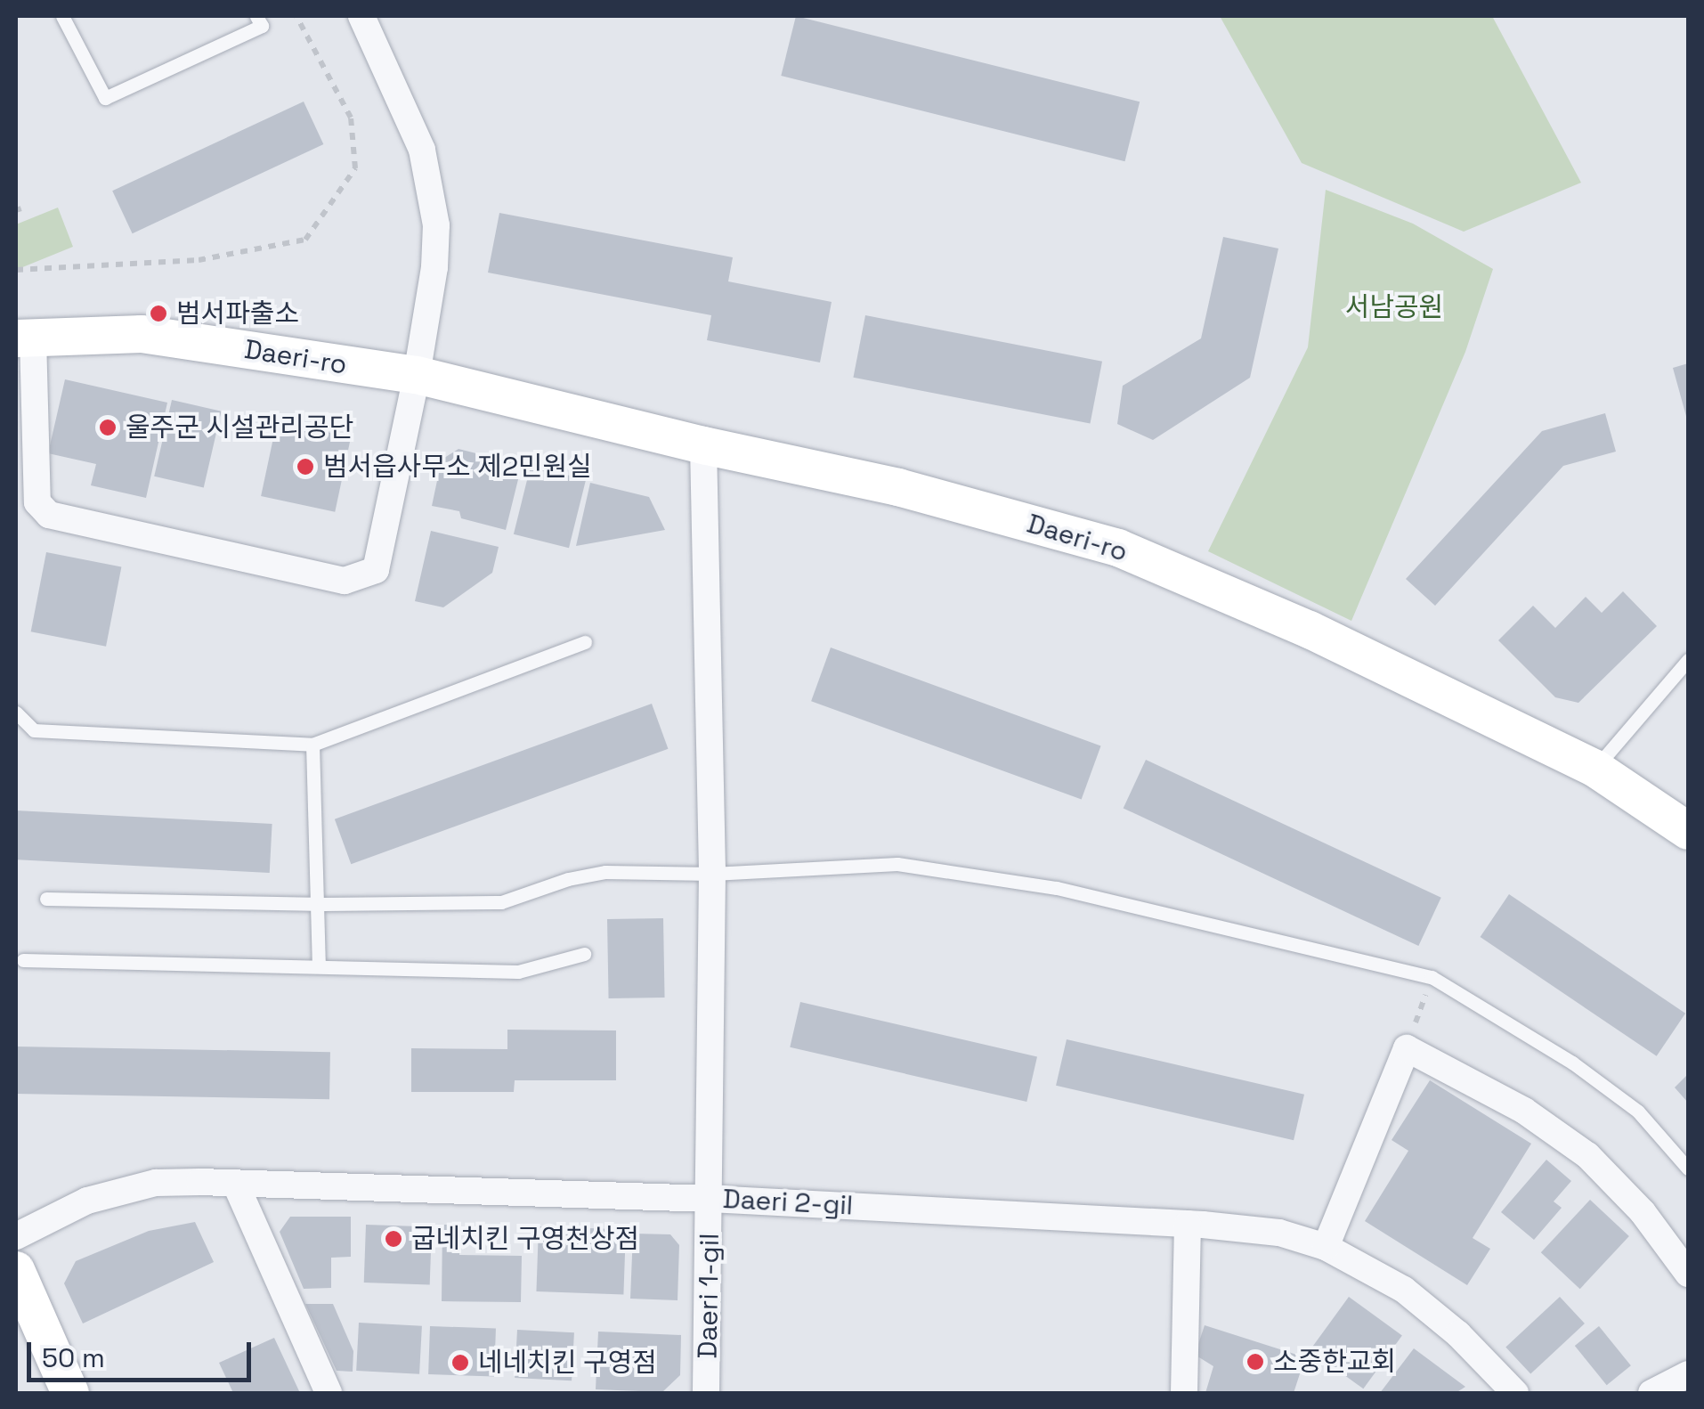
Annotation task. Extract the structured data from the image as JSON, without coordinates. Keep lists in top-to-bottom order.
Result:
{
  "streets": {
    "main road": ["Daeri-ro"],
    "street": ["Daeri 2-gil", "Daeri 1-gil"]
  },
  "crossings": [
    ["Daeri-ro", "Daeri 1-gil"],
    ["Daeri 2-gil", "Daeri 1-gil"]
  ],
  "parks": ["서남공원"],
  "places": [
    "범서파출소",
    "울주군 시설관리공단",
    "범서읍사무소 제2민원실",
    "굽네치킨 구영천상점",
    "소중한교회",
    "네네치킨 구영점"
  ],
  "scale_bar": "50 m"
}
